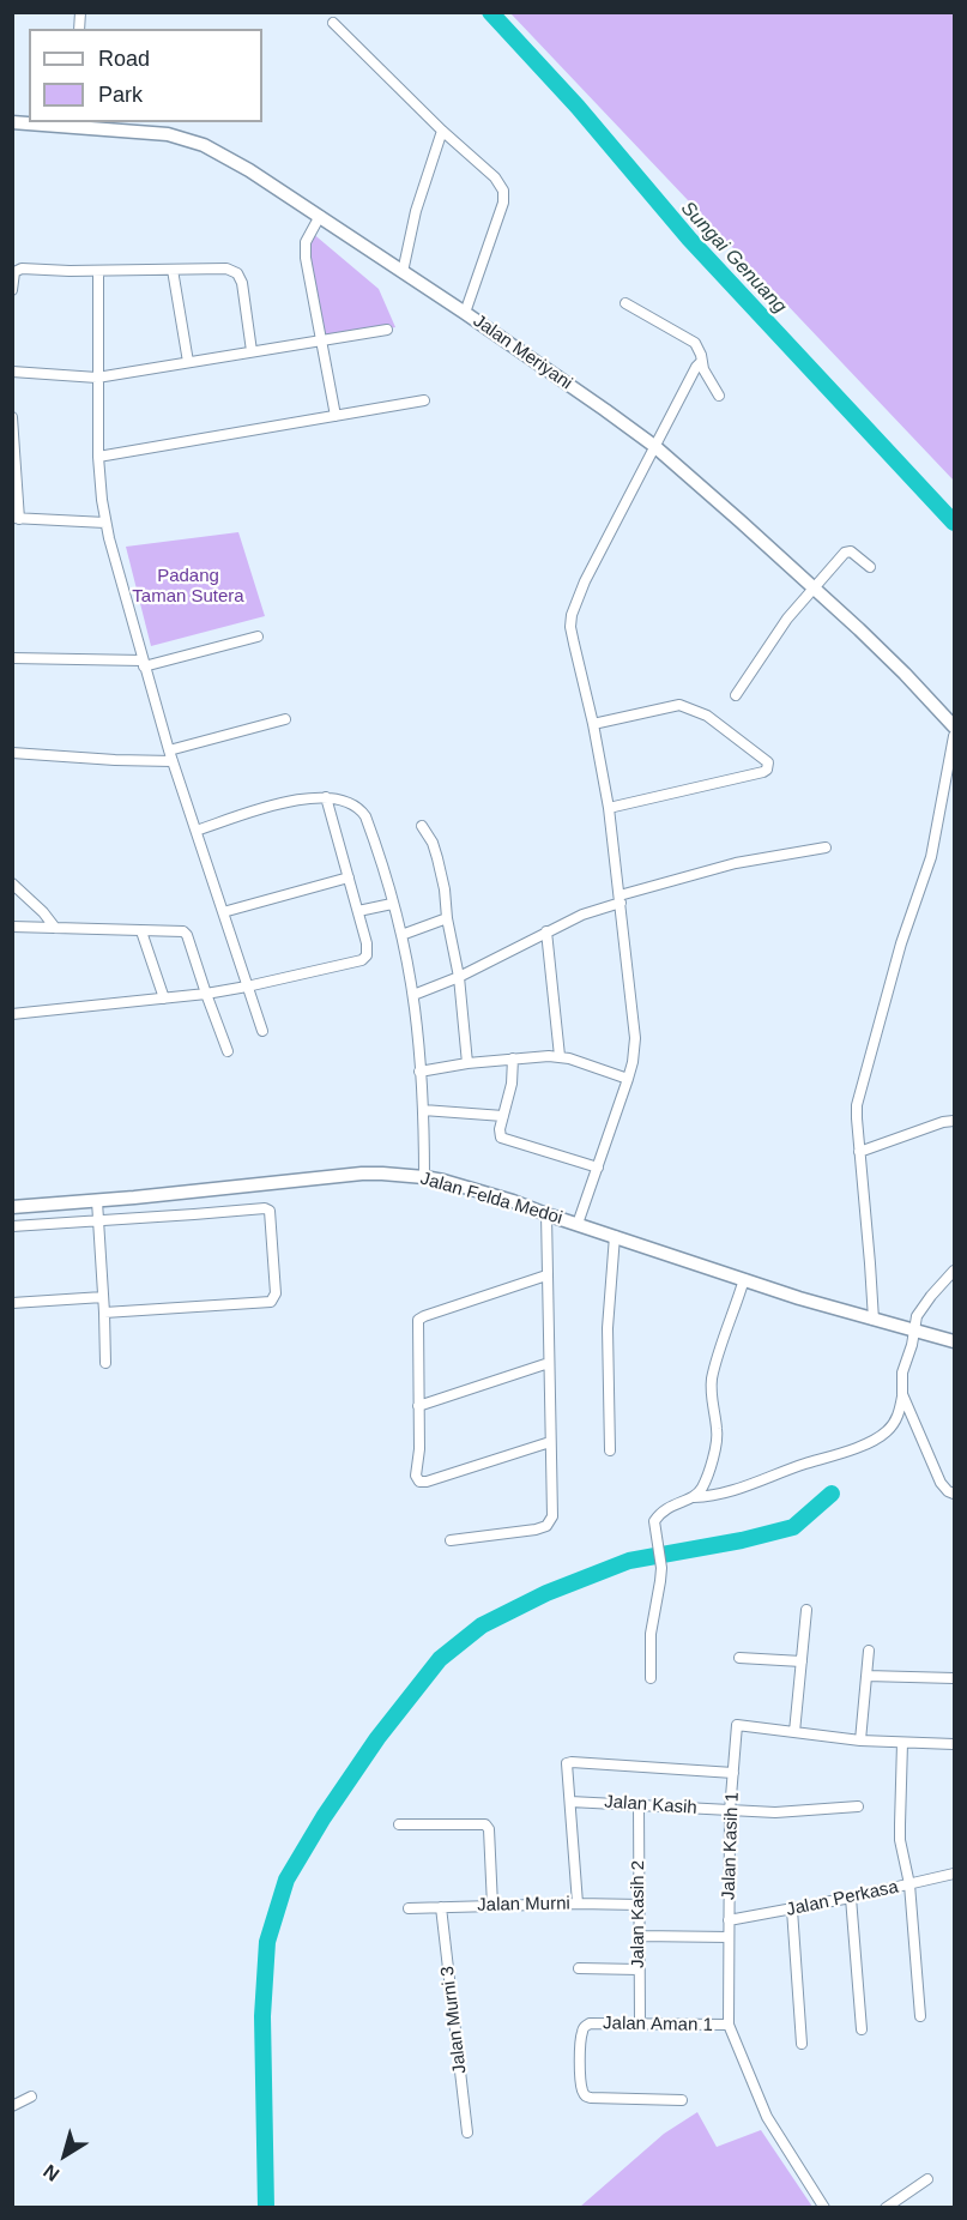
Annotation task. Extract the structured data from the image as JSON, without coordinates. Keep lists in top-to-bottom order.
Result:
{
  "streets": {
    "street": [
      "Jalan Meriyani",
      "Jalan Felda Medoi",
      "Jalan Kasih",
      "Jalan Kasih 1",
      "Jalan Perkasa",
      "Jalan Murni",
      "Jalan Kasih 2",
      "Jalan Murni 3",
      "Jalan Aman 1"
    ]
  },
  "crossings": [
    ["Jalan Kasih", "Jalan Kasih 1"],
    ["Jalan Kasih", "Jalan Kasih 2"],
    ["Jalan Kasih 1", "Jalan Perkasa"],
    ["Jalan Kasih 1", "Jalan Aman 1"],
    ["Jalan Murni", "Jalan Kasih 2"],
    ["Jalan Murni", "Jalan Murni 3"],
    ["Jalan Kasih 2", "Jalan Aman 1"]
  ],
  "water": ["Sungai Genuang"],
  "parks": ["Padang Taman Sutera"],
  "legend": ["Road", "Park"],
  "north": "bottom left"
}
